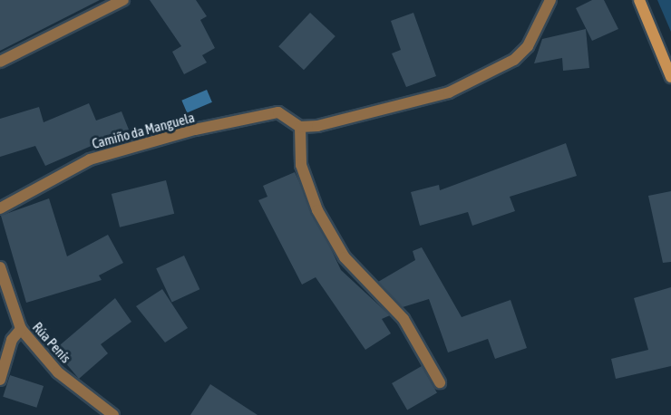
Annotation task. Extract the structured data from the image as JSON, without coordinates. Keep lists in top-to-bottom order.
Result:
{
  "streets": {
    "street": ["Camiño da Manguela", "Rúa Penís"]
  }
}
